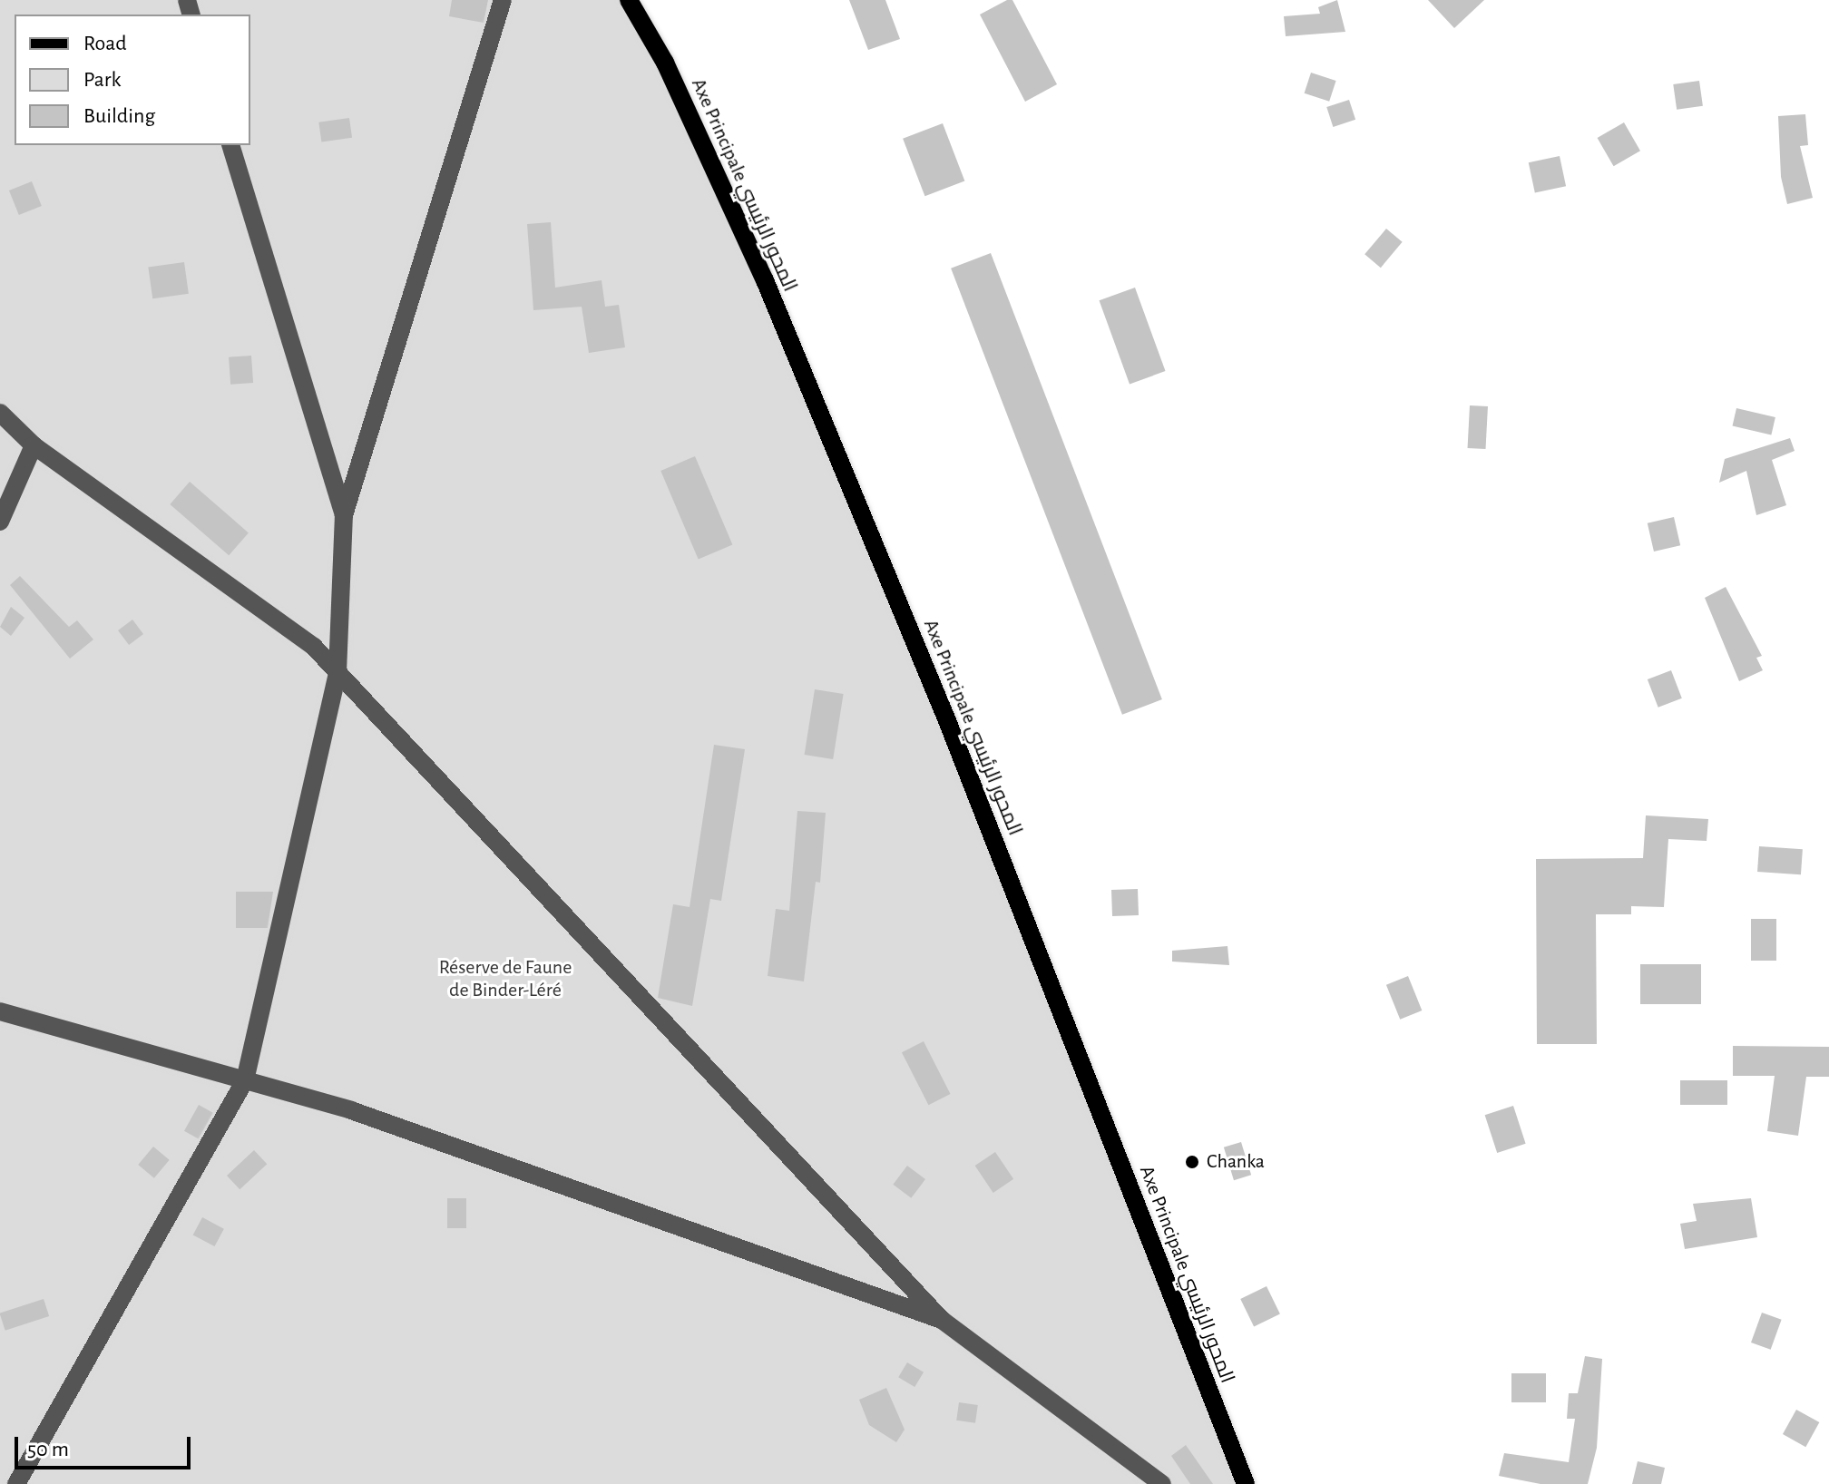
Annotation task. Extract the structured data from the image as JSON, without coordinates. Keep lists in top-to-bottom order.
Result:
{
  "streets": {
    "main road": ["Axe Principale المحور الرئيسي"]
  },
  "parks": ["Réserve de Faune de Binder-Léré"],
  "places": ["Chanka"],
  "legend": ["Road", "Park", "Building"],
  "scale_bar": "50 m"
}
